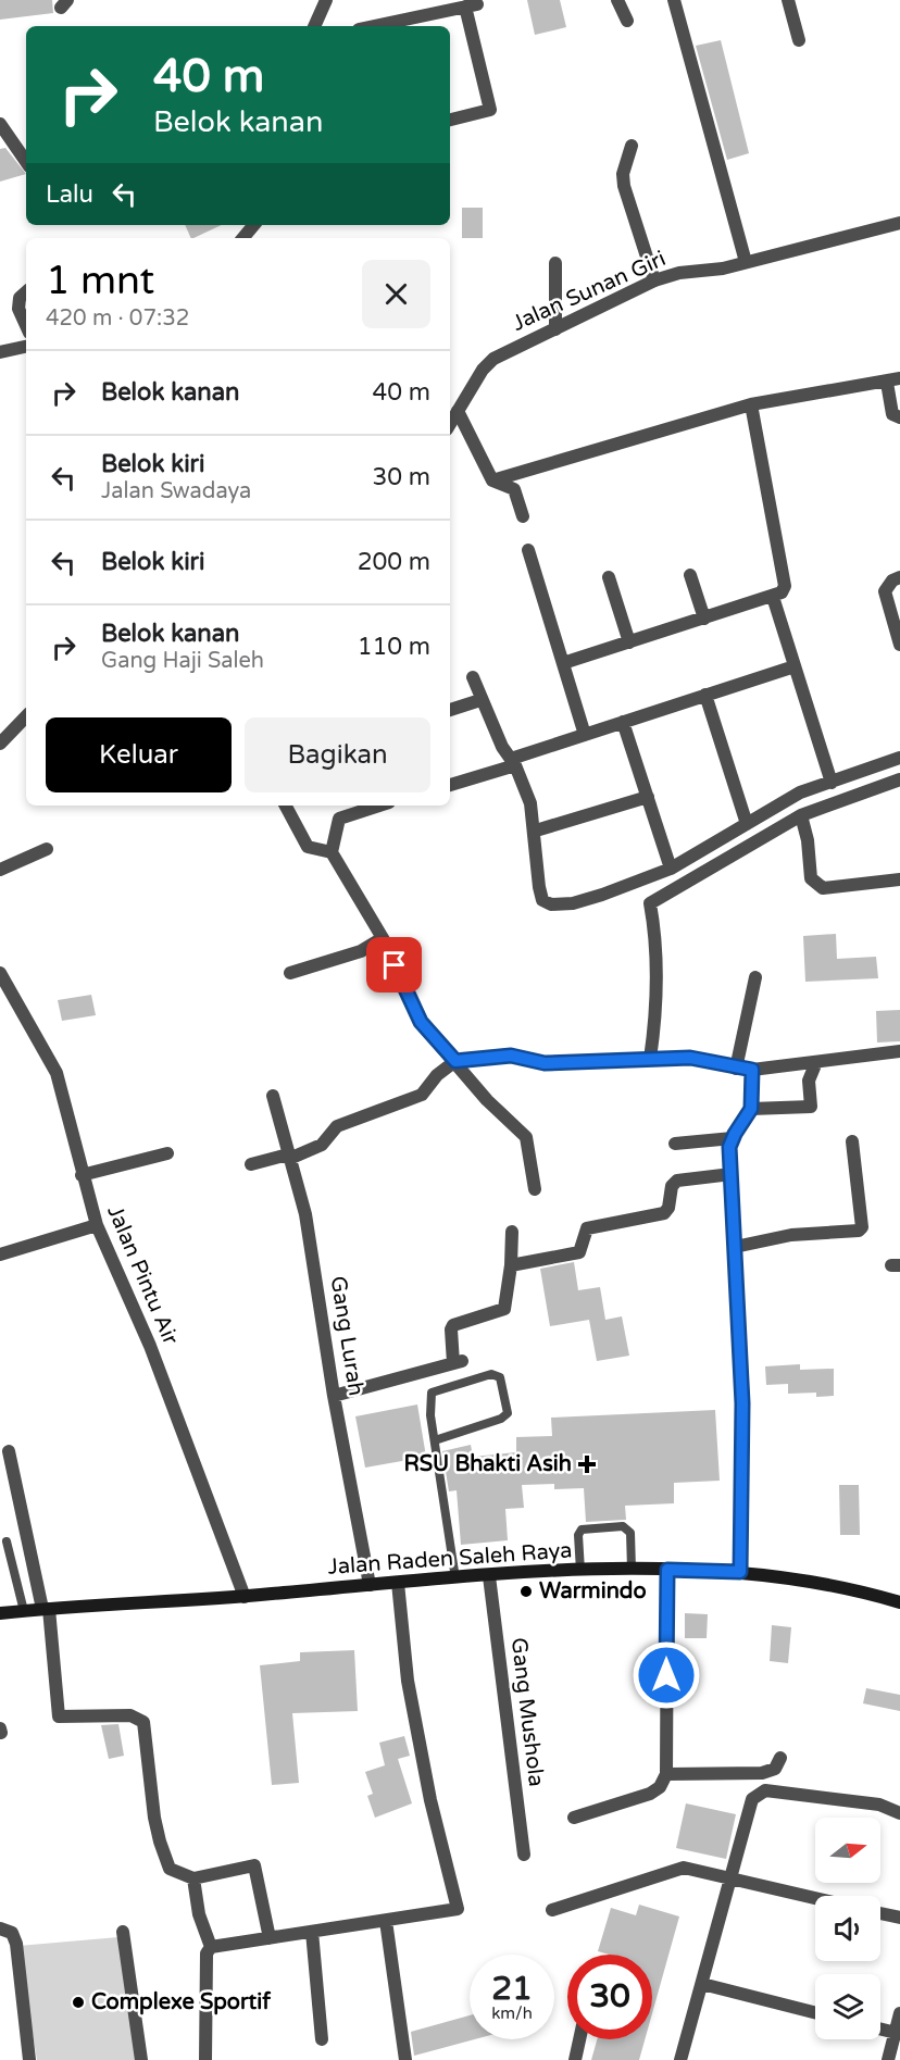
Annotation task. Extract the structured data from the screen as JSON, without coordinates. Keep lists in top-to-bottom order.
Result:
{
  "streets": {
    "main road": ["Jalan Raden Saleh Raya"],
    "street": [
      "Jalan Sunan Giri",
      "Jalan Pintu Air",
      "Gang Lurah",
      "Gang Mushola"
    ]
  },
  "crossings": [
    ["Jalan Pintu Air", "Jalan Raden Saleh Raya"],
    ["Gang Lurah", "Jalan Raden Saleh Raya"],
    ["Jalan Raden Saleh Raya", "Gang Mushola"]
  ],
  "places": {
    "health": ["RSU Bhakti Asih"],
    "other": ["Warmindo", "Complexe Sportif"]
  },
  "north": "right",
  "page": {
    "turn": ["40 m", "Belok kanan"],
    "then": "Lalu",
    "heading": ["1 mnt", "420 m · 07:32"],
    "list": [
      {
        "name": "Belok kanan",
        "value": "40 m"
      },
      {
        "name": "Belok kiri",
        "note": "Jalan Swadaya",
        "value": "30 m"
      },
      {
        "name": "Belok kiri",
        "value": "200 m"
      },
      {
        "name": "Belok kanan",
        "note": "Gang Haji Saleh",
        "value": "110 m"
      }
    ],
    "buttons": ["Keluar", "Bagikan"],
    "speed": "21 km/h",
    "limit": "30"
  }
}
